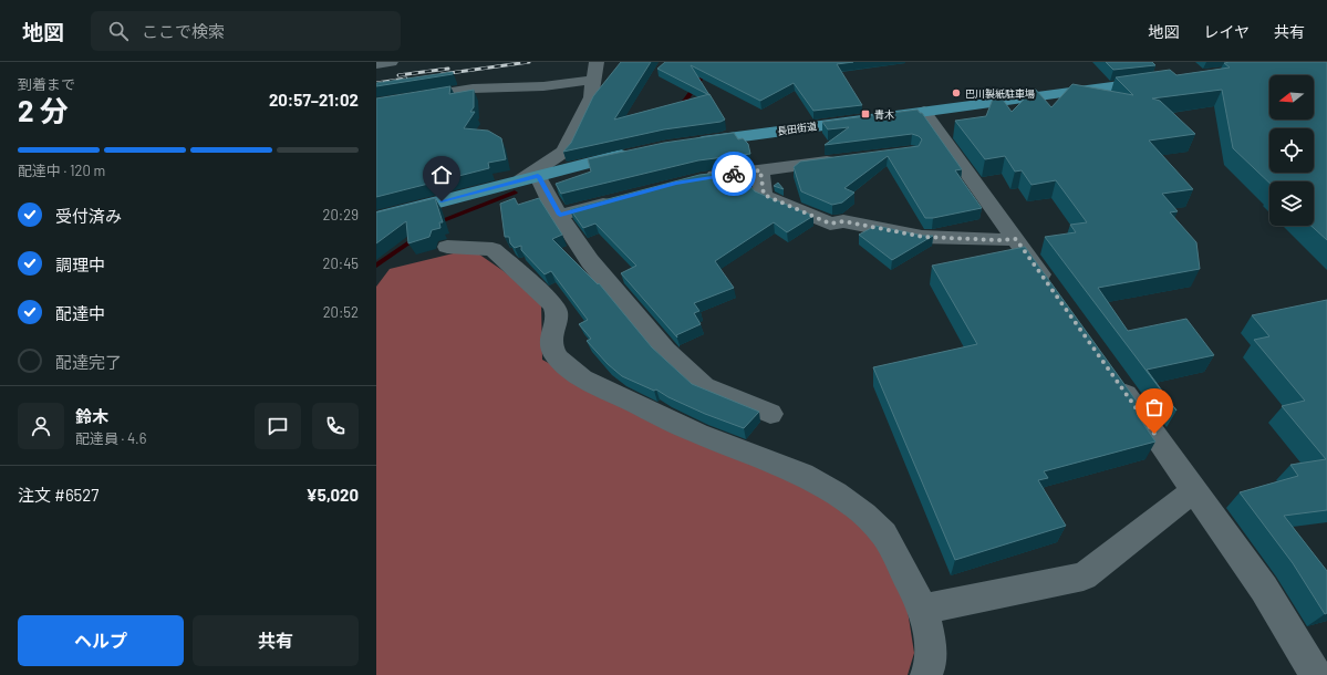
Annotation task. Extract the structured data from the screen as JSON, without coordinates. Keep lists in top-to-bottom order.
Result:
{
  "streets": {
    "main road": ["長田街道"]
  },
  "places": {
    "other": ["巴川製紙駐車場"],
    "transit": ["青木"]
  },
  "north": "left",
  "page": {
    "header": "地図",
    "search": "ここで検索",
    "nav": ["地図", "レイヤ", "共有"],
    "heading": ["2 分", "到着まで", "20:57–21:02"],
    "panel": [
      "鈴木",
      "配達員 · 4.6",
      "注文 #6527",
      "¥5,020"
    ],
    "bar": "配達中 · 120 m",
    "list": [
      ["受付済み", "20:29"],
      ["調理中", "20:45"],
      ["配達中", "20:52"],
      "配達完了"
    ],
    "buttons": ["ヘルプ", "共有"]
  }
}
